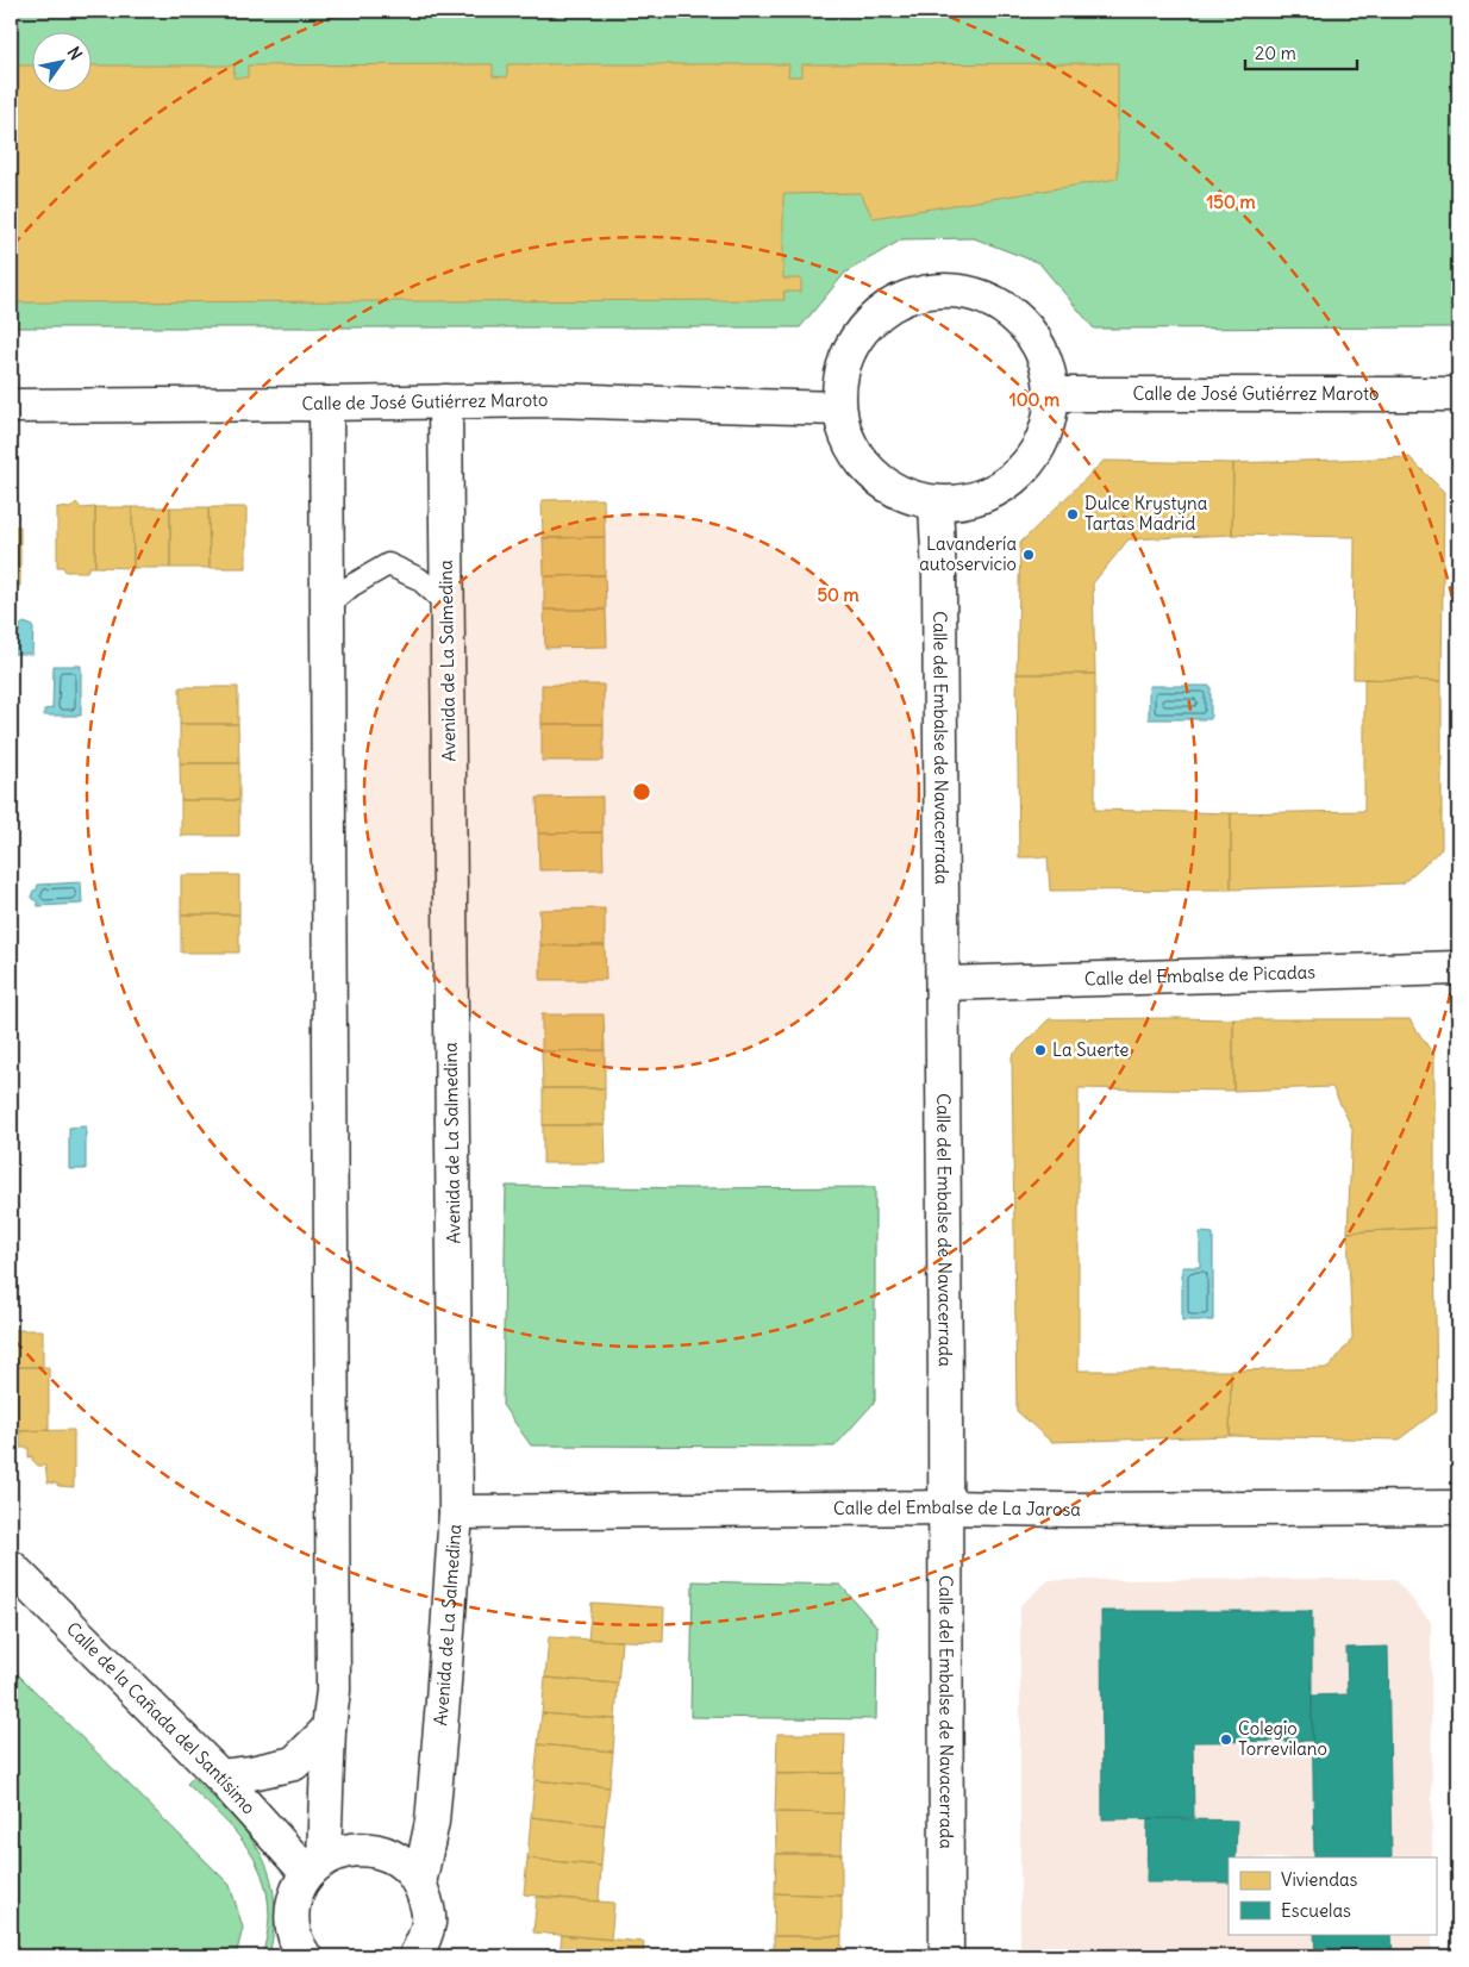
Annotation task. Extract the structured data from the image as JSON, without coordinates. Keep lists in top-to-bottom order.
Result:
{
  "streets": {
    "street": [
      "Calle de José Gutiérrez Maroto",
      "Avenida de La Salmedina",
      "Calle del Embalse de Navacerrada",
      "Calle del Embalse de Picadas",
      "Calle del Embalse de La Jarosa",
      "Calle de la Cañada del Santísimo"
    ]
  },
  "crossings": [
    ["Calle de José Gutiérrez Maroto", "Avenida de La Salmedina"],
    ["Avenida de La Salmedina", "Calle del Embalse de La Jarosa"],
    ["Calle del Embalse de Navacerrada", "Calle del Embalse de Picadas"],
    ["Calle del Embalse de Navacerrada", "Calle del Embalse de La Jarosa"]
  ],
  "places": [
    "Dulce Krystyna Tartas Madrid",
    "Lavandería autoservicio",
    "La Suerte",
    "Colegio Torrevilano"
  ],
  "legend": ["Viviendas", "Escuelas"],
  "scale_bar": "20 m",
  "north": "top right",
  "rings": ["150 m", "100 m", "50 m"]
}
